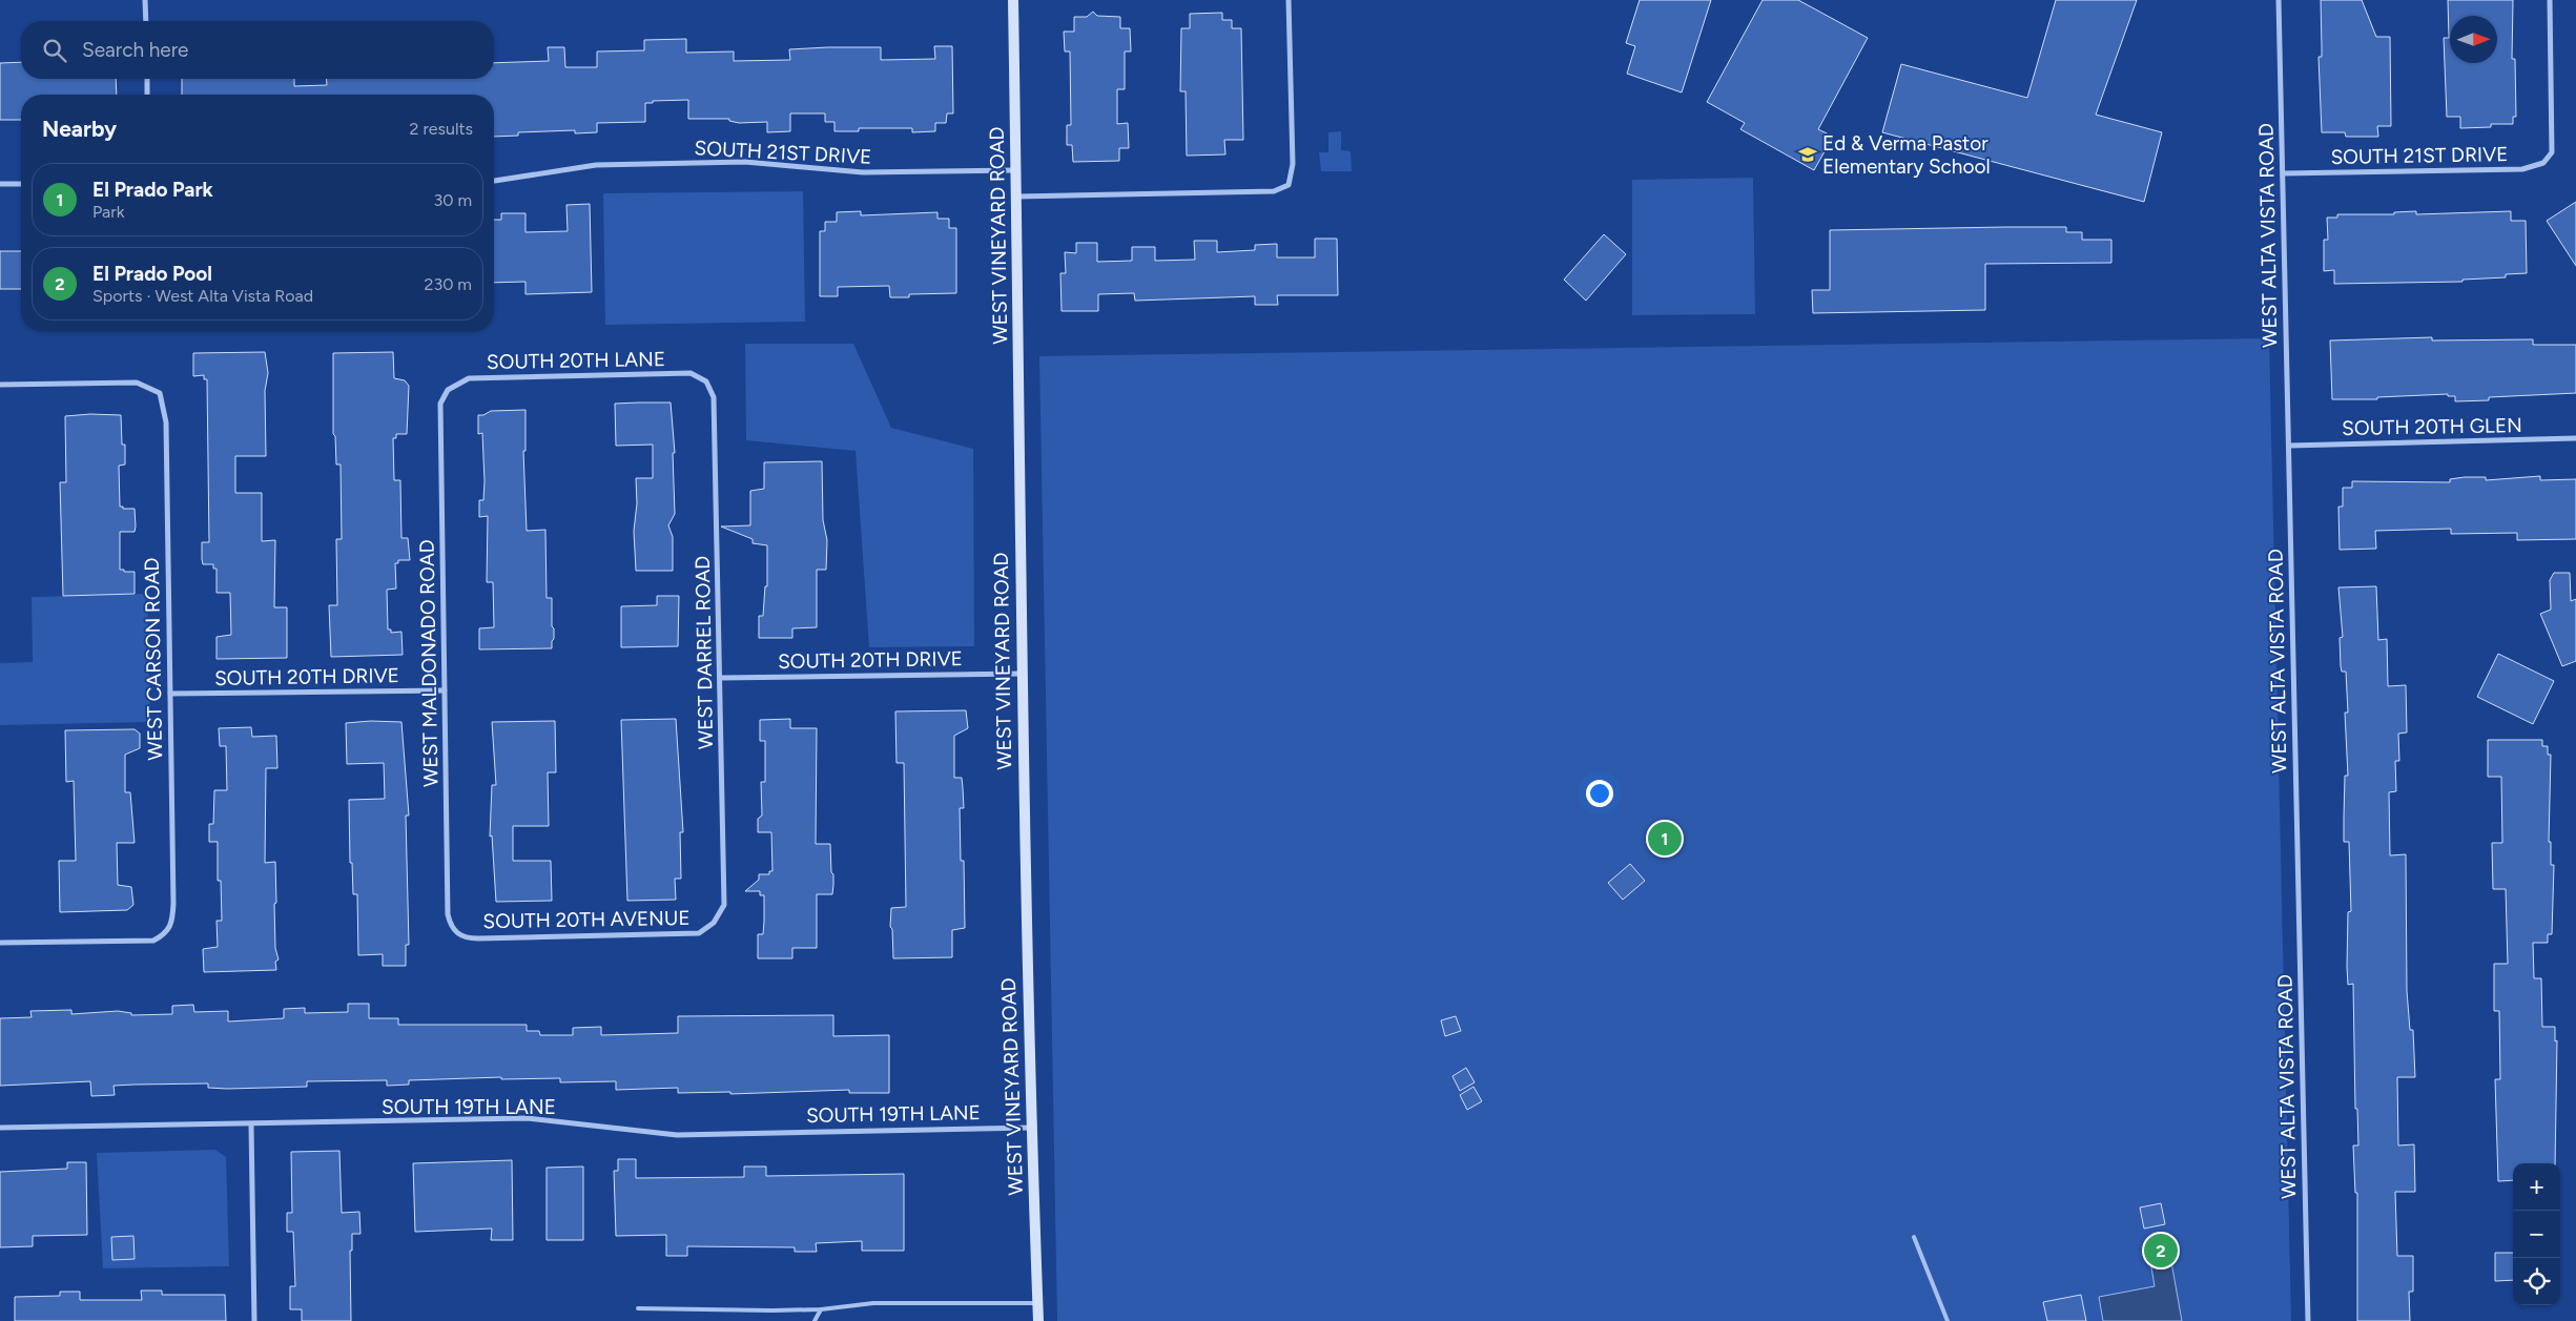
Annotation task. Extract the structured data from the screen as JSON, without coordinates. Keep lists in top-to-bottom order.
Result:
{
  "streets": {
    "street": [
      "SOUTH 21ST DRIVE",
      "WEST VINEYARD ROAD",
      "WEST ALTA VISTA ROAD",
      "SOUTH 20TH LANE",
      "SOUTH 20TH GLEN",
      "WEST DARREL ROAD",
      "WEST CARSON ROAD",
      "SOUTH 20TH DRIVE",
      "WEST MALDONADO ROAD",
      "SOUTH 20TH AVENUE",
      "SOUTH 19TH LANE"
    ]
  },
  "crossings": [
    ["SOUTH 21ST DRIVE", "WEST VINEYARD ROAD"],
    ["SOUTH 21ST DRIVE", "WEST ALTA VISTA ROAD"],
    ["WEST VINEYARD ROAD", "SOUTH 20TH DRIVE"],
    ["WEST VINEYARD ROAD", "SOUTH 19TH LANE"],
    ["WEST ALTA VISTA ROAD", "SOUTH 20TH GLEN"],
    ["SOUTH 20TH LANE", "WEST DARREL ROAD"],
    ["SOUTH 20TH LANE", "WEST MALDONADO ROAD"],
    ["WEST DARREL ROAD", "SOUTH 20TH DRIVE"],
    ["WEST DARREL ROAD", "SOUTH 20TH AVENUE"],
    ["WEST CARSON ROAD", "SOUTH 20TH DRIVE"],
    ["SOUTH 20TH DRIVE", "WEST MALDONADO ROAD"],
    ["WEST MALDONADO ROAD", "SOUTH 20TH AVENUE"]
  ],
  "places": {
    "school or university": ["Ed & Verma Pastor Elementary School"]
  },
  "north": "right",
  "page": {
    "search": "Search here",
    "heading": ["Nearby", "2 results"],
    "list": [
      {
        "mark": "1",
        "name": "El Prado Park",
        "note": "Park",
        "value": "30 m"
      },
      {
        "mark": "2",
        "name": "El Prado Pool",
        "note": "Sports · West Alta Vista Road",
        "value": "230 m"
      }
    ],
    "pins": ["1", "2"],
    "map_buttons": ["+", "−"]
  }
}
